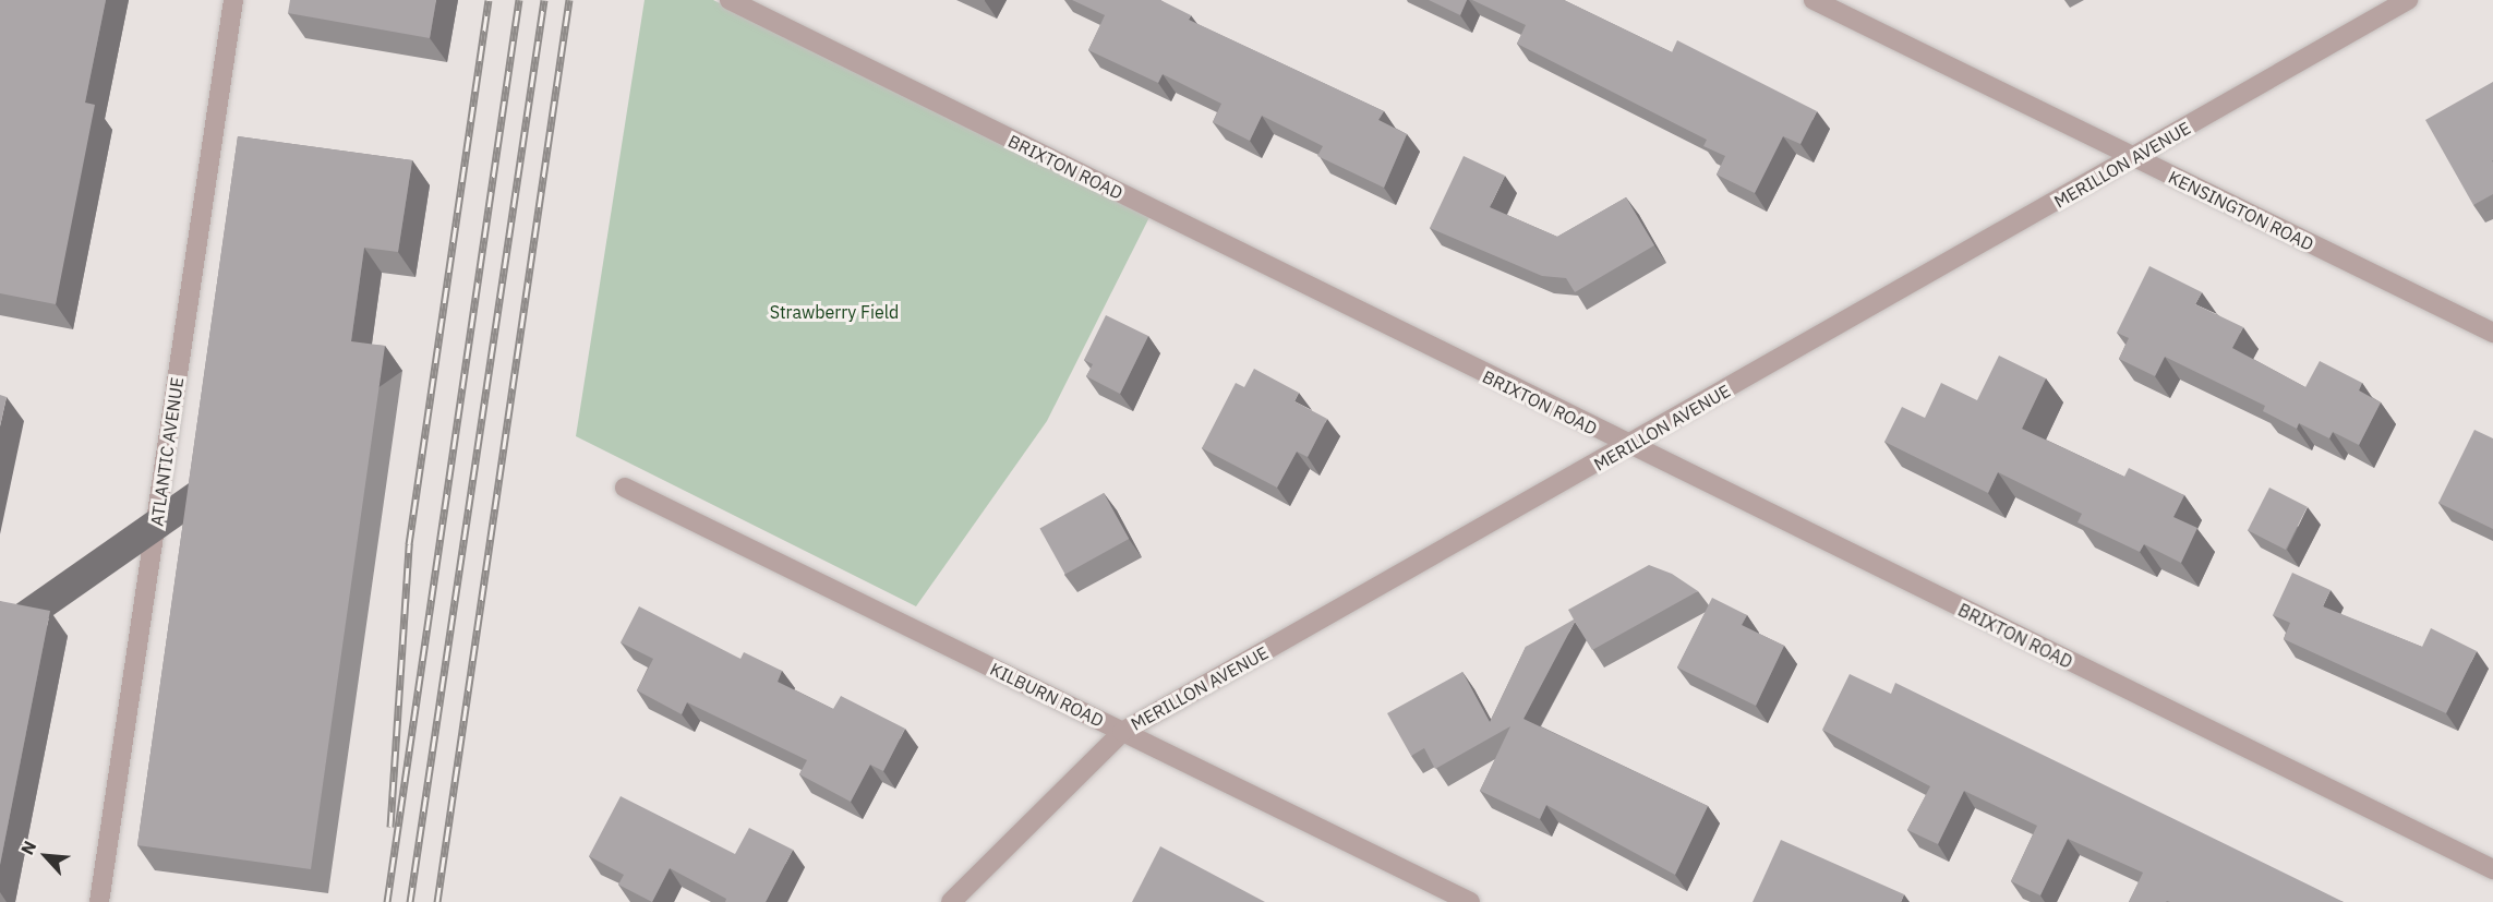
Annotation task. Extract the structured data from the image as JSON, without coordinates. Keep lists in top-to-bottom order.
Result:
{
  "streets": {
    "street": [
      "MERILLON AVENUE",
      "BRIXTON ROAD",
      "KENSINGTON ROAD",
      "ATLANTIC AVENUE",
      "KILBURN ROAD"
    ]
  },
  "crossings": [
    ["MERILLON AVENUE", "BRIXTON ROAD"],
    ["MERILLON AVENUE", "KENSINGTON ROAD"],
    ["MERILLON AVENUE", "KILBURN ROAD"]
  ],
  "parks": ["Strawberry Field"],
  "north": "top left"
}
